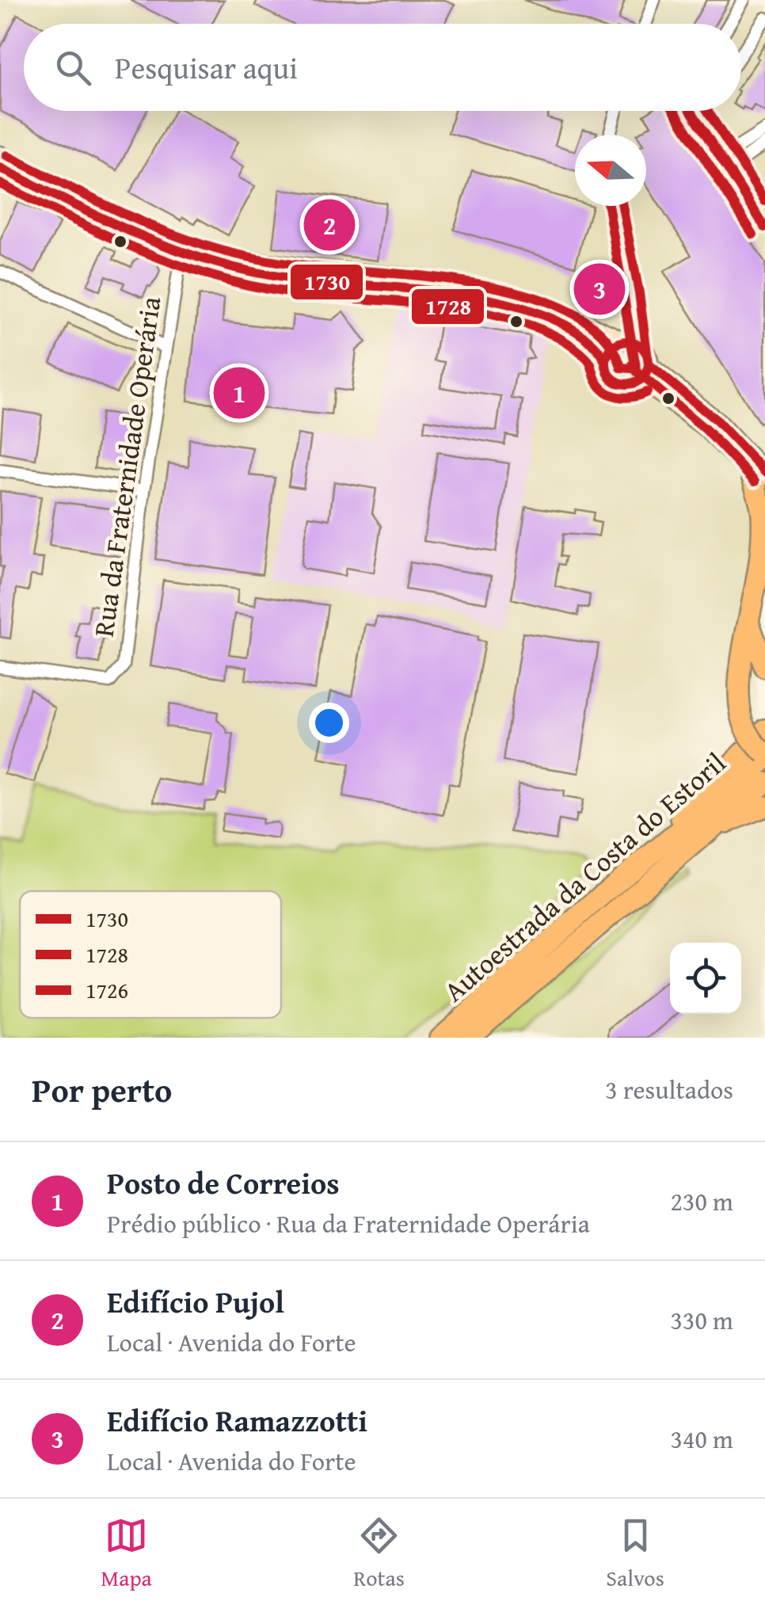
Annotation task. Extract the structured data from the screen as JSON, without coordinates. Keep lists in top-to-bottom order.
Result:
{
  "streets": {
    "highway": ["Autoestrada da Costa do Estoril"],
    "street": ["Rua da Fraternidade Operária"]
  },
  "lines": ["transit line 1730", "transit line 1728", "transit line 1726"],
  "legend": ["1730", "1728", "1726"],
  "north": "left",
  "page": {
    "search": "Pesquisar aqui",
    "pins": ["2", "3", "1"],
    "heading": ["Por perto", "3 resultados"],
    "list": [
      {
        "mark": "1",
        "name": "Posto de Correios",
        "note": "Prédio público · Rua da Fraternidade Operária",
        "value": "230 m"
      },
      {
        "mark": "2",
        "name": "Edifício Pujol",
        "note": "Local · Avenida do Forte",
        "value": "330 m"
      },
      {
        "mark": "3",
        "name": "Edifício Ramazzotti",
        "note": "Local · Avenida do Forte",
        "value": "340 m"
      }
    ],
    "nav": ["Mapa", "Rotas", "Salvos"]
  }
}
